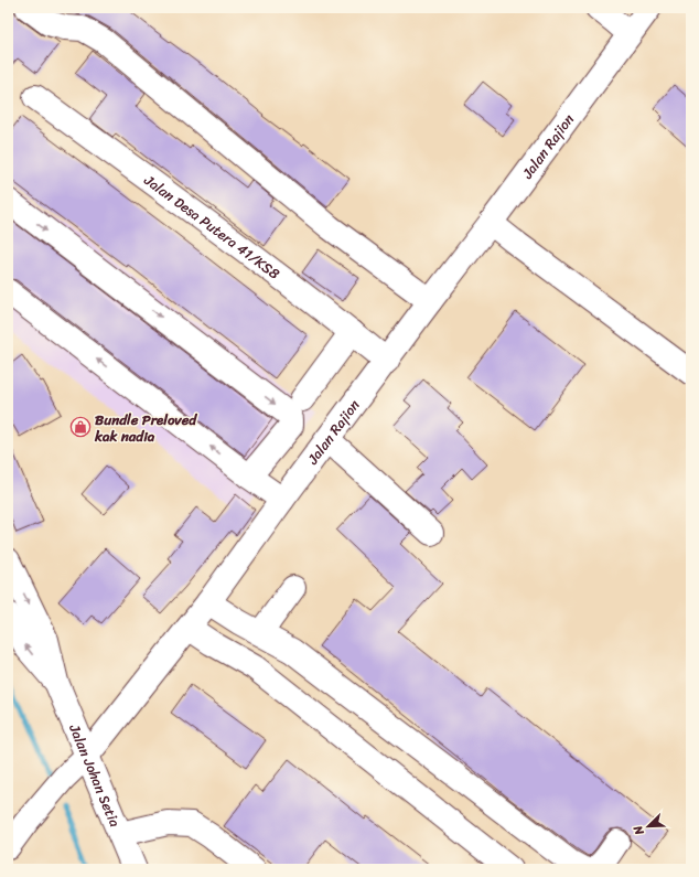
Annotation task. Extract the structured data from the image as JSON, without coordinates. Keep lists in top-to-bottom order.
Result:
{
  "streets": {
    "street": ["Jalan Rajion", "Jalan Desa Putera 41/KS8", "Jalan Johan Setia"]
  },
  "crossings": [
    ["Jalan Rajion", "Jalan Desa Putera 41/KS8"],
    ["Jalan Rajion", "Jalan Johan Setia"]
  ],
  "places": {
    "shop": ["Bundle Preloved kak nadia"]
  },
  "north": "bottom left"
}
